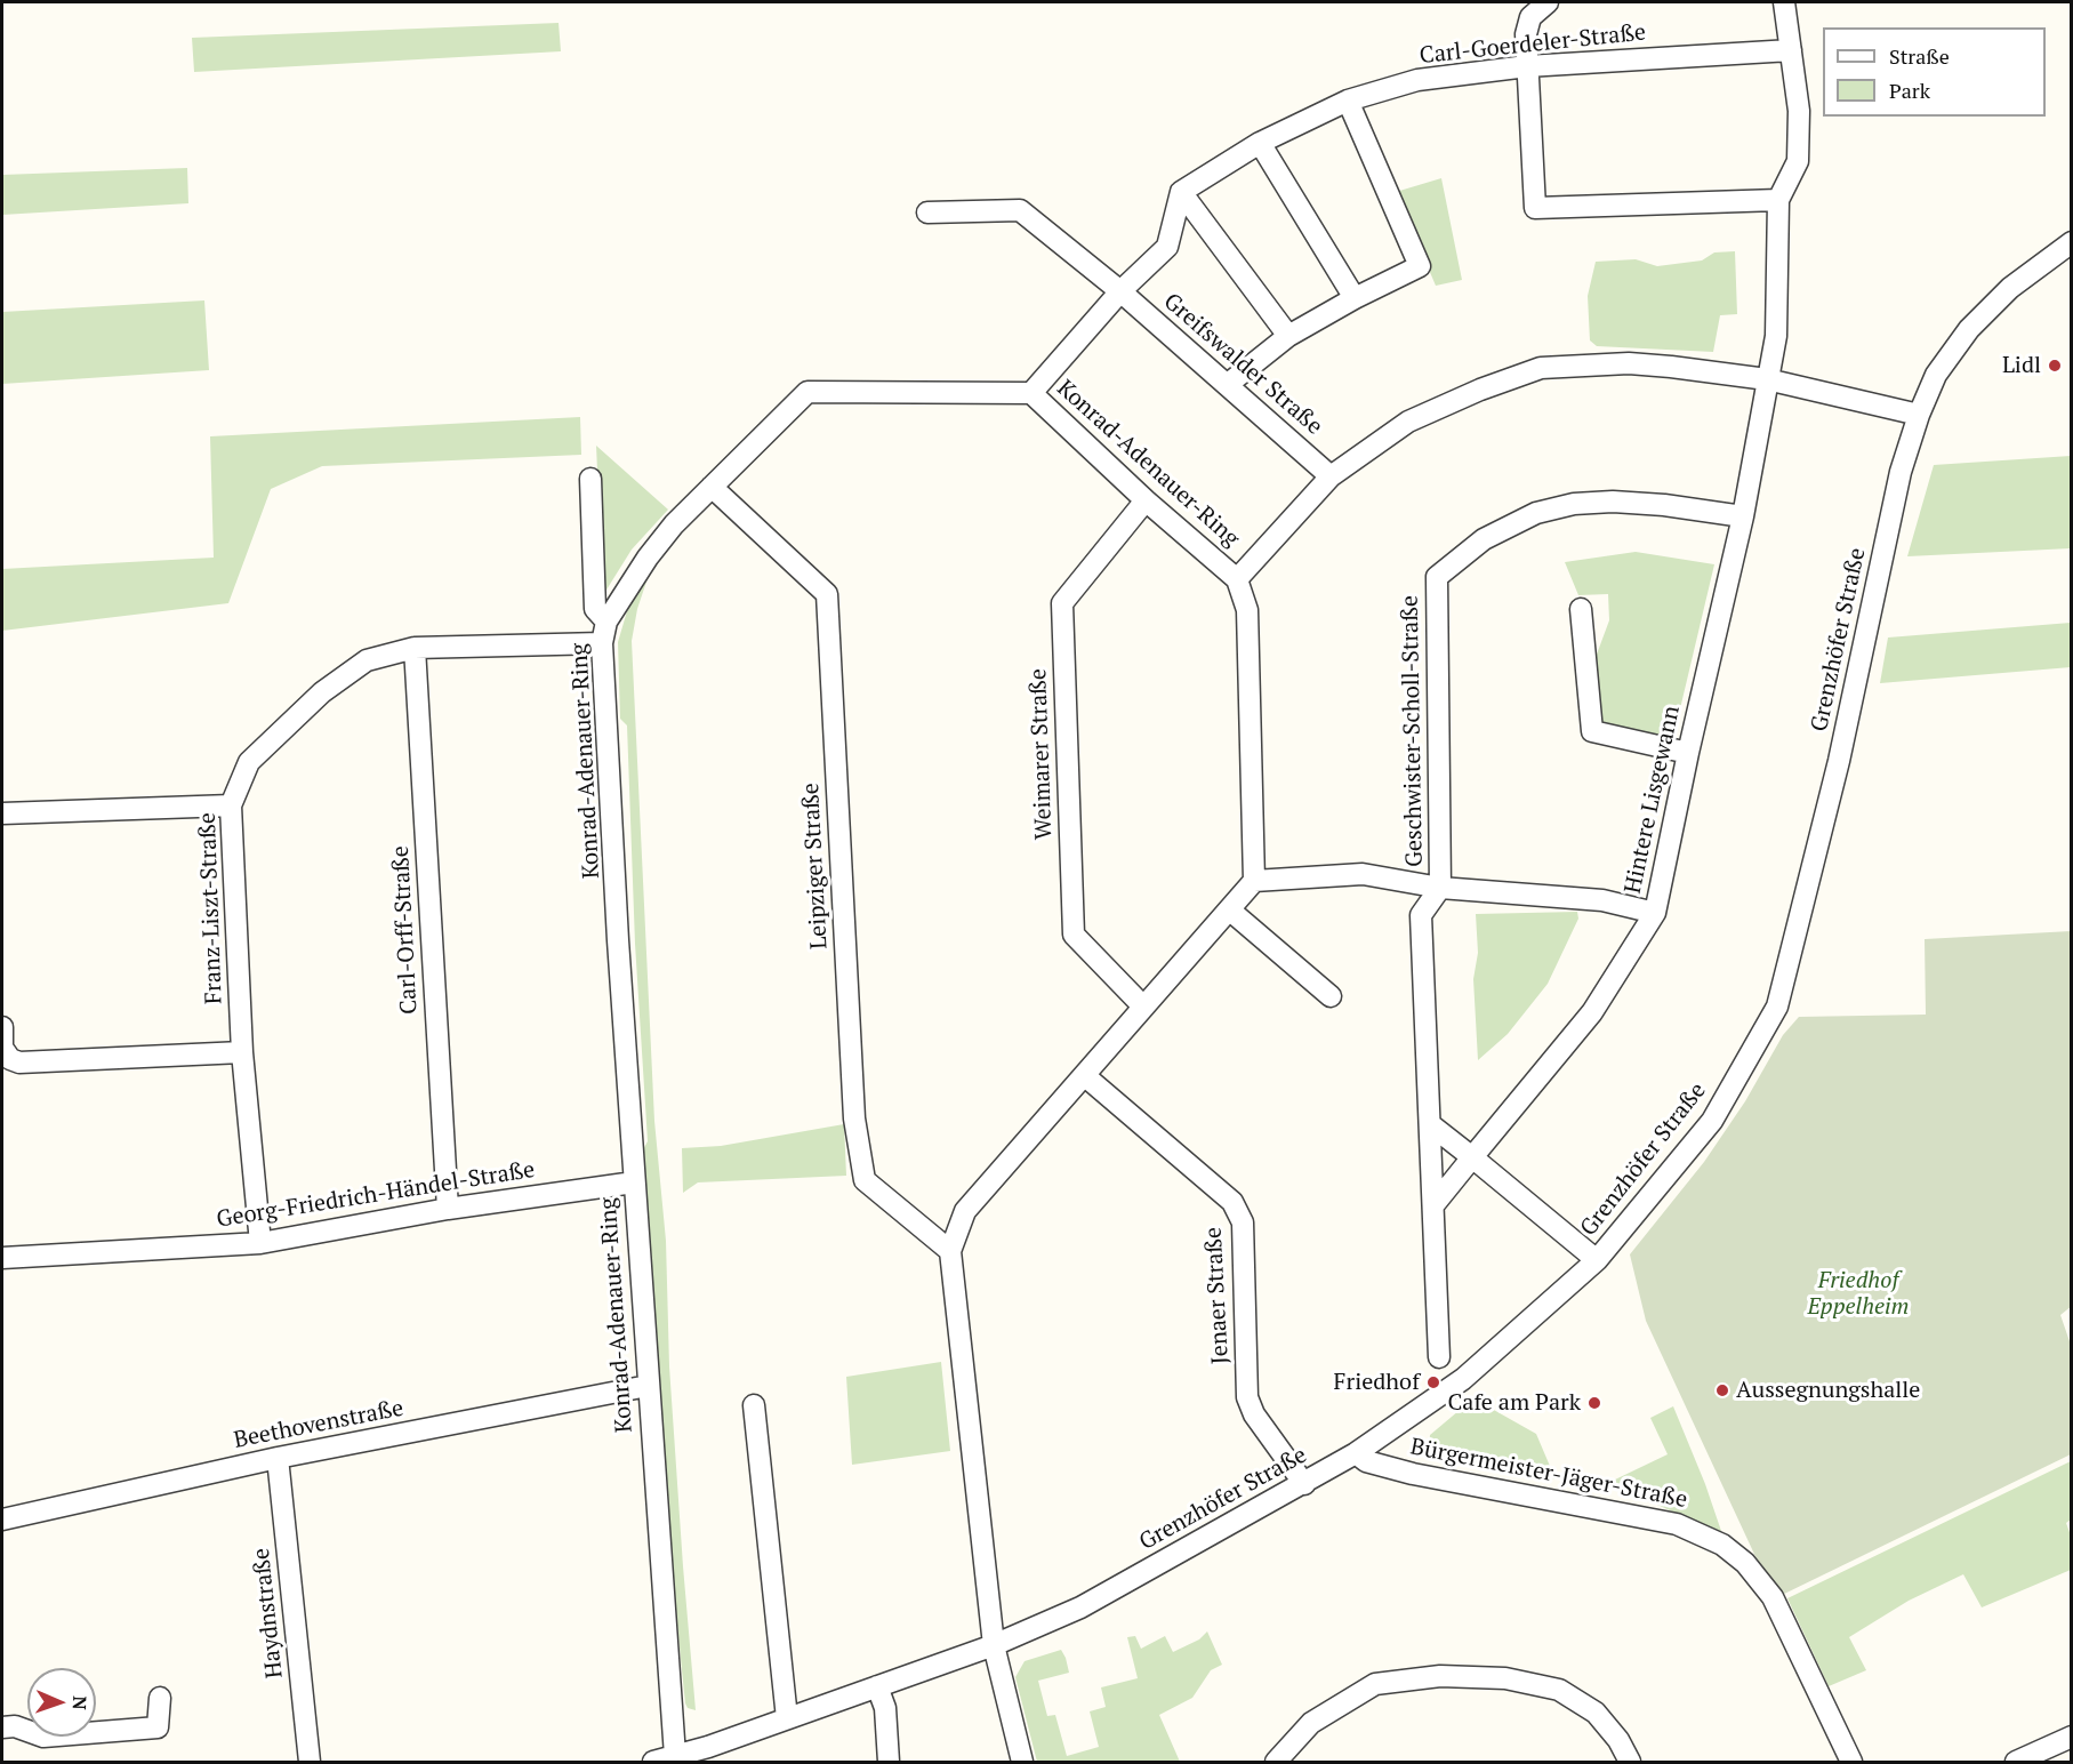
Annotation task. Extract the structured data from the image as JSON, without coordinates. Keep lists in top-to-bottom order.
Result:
{
  "streets": {
    "street": [
      "Carl-Goerdeler-Straße",
      "Greifswalder Straße",
      "Konrad-Adenauer-Ring",
      "Grenzhöfer Straße",
      "Geschwister-Scholl-Straße",
      "Weimarer Straße",
      "Hintere Lisgewann",
      "Leipziger Straße",
      "Franz-Liszt-Straße",
      "Carl-Orff-Straße",
      "Georg-Friedrich-Händel-Straße",
      "Jenaer Straße",
      "Beethovenstraße",
      "Bürgermeister-Jäger-Straße",
      "Haydnstraße"
    ]
  },
  "crossings": [
    ["Konrad-Adenauer-Ring", "Grenzhöfer Straße"],
    ["Konrad-Adenauer-Ring", "Weimarer Straße"],
    ["Konrad-Adenauer-Ring", "Leipziger Straße"],
    ["Konrad-Adenauer-Ring", "Franz-Liszt-Straße"],
    ["Konrad-Adenauer-Ring", "Georg-Friedrich-Händel-Straße"],
    ["Konrad-Adenauer-Ring", "Beethovenstraße"],
    ["Grenzhöfer Straße", "Jenaer Straße"],
    ["Grenzhöfer Straße", "Bürgermeister-Jäger-Straße"],
    ["Geschwister-Scholl-Straße", "Hintere Lisgewann"],
    ["Franz-Liszt-Straße", "Carl-Orff-Straße"],
    ["Franz-Liszt-Straße", "Georg-Friedrich-Händel-Straße"],
    ["Carl-Orff-Straße", "Georg-Friedrich-Händel-Straße"],
    ["Beethovenstraße", "Haydnstraße"]
  ],
  "parks": ["Friedhof Eppelheim"],
  "places": [
    "Lidl",
    "Friedhof",
    "Aussegnungshalle",
    "Cafe am Park"
  ],
  "legend": ["Straße", "Park"],
  "north": "right"
}
